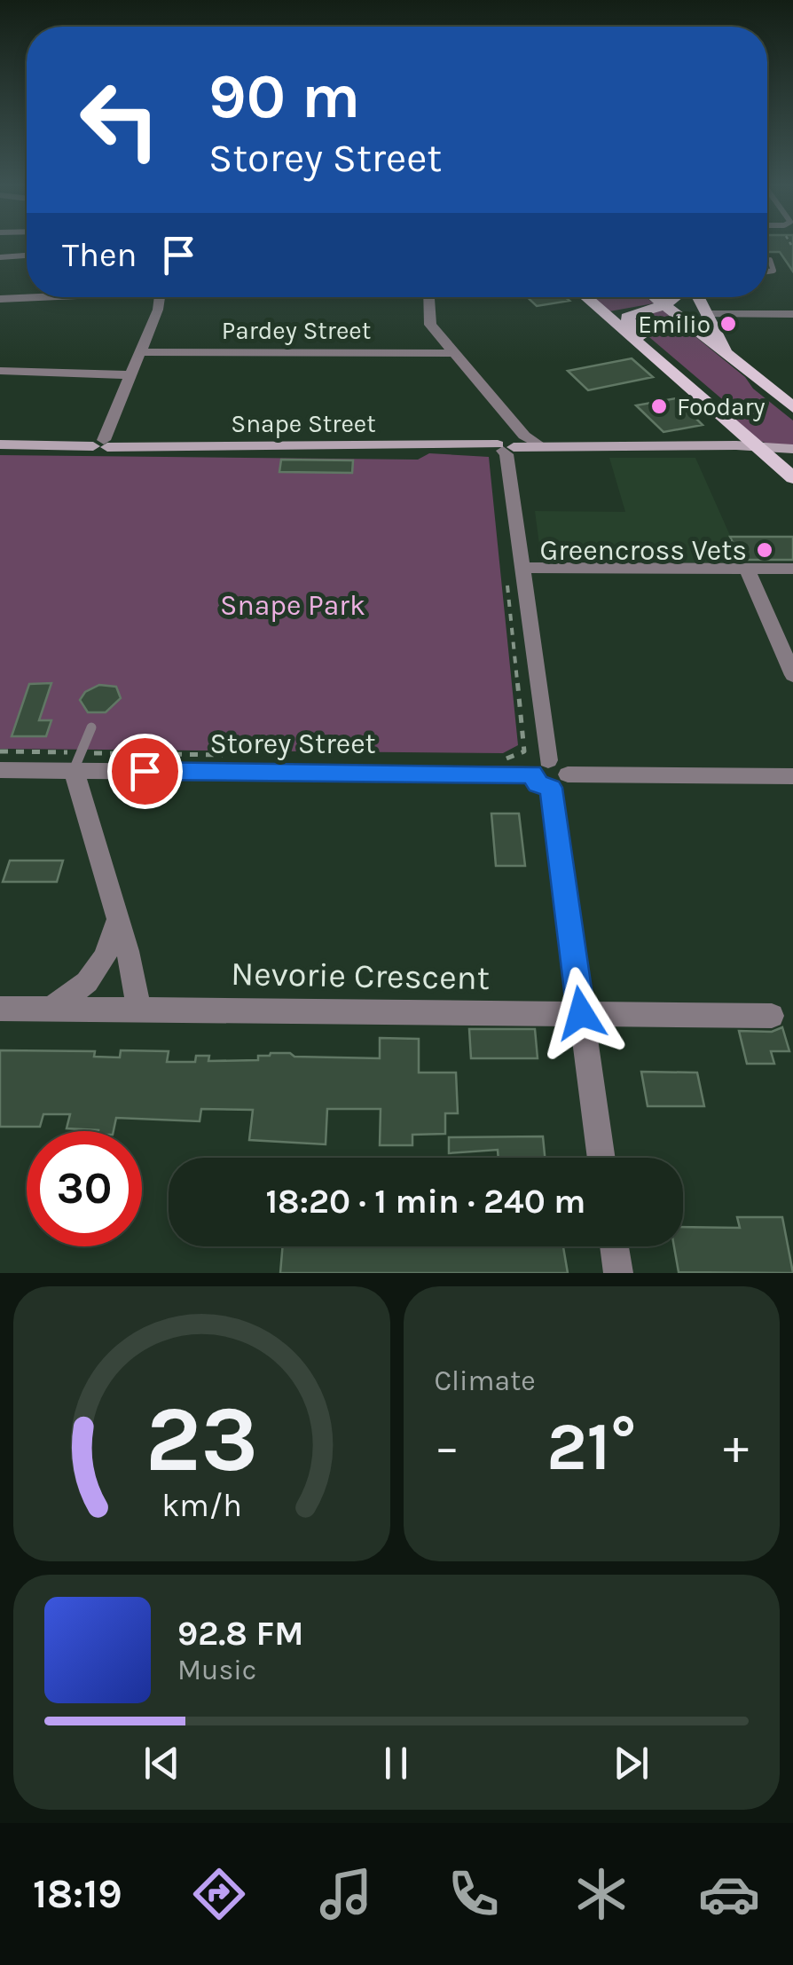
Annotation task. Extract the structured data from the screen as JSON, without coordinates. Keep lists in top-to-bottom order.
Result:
{
  "streets": {
    "street": [
      "Pardey Street",
      "Snape Street",
      "Storey Street",
      "Nevorie Crescent"
    ]
  },
  "parks": ["Snape Park"],
  "places": ["Emilio", "Foodary", "Greencross Vets"],
  "page": {
    "turn": ["90 m", "Storey Street"],
    "then": "Then",
    "limit": "30",
    "trip": "18:20 · 1 min · 240 m",
    "tile": "Climate",
    "heat": ["−", "21°", "+"],
    "song": ["92.8 FM", "Music"],
    "tabs": "18:19",
    "gauge": ["23", "km/h"]
  }
}
